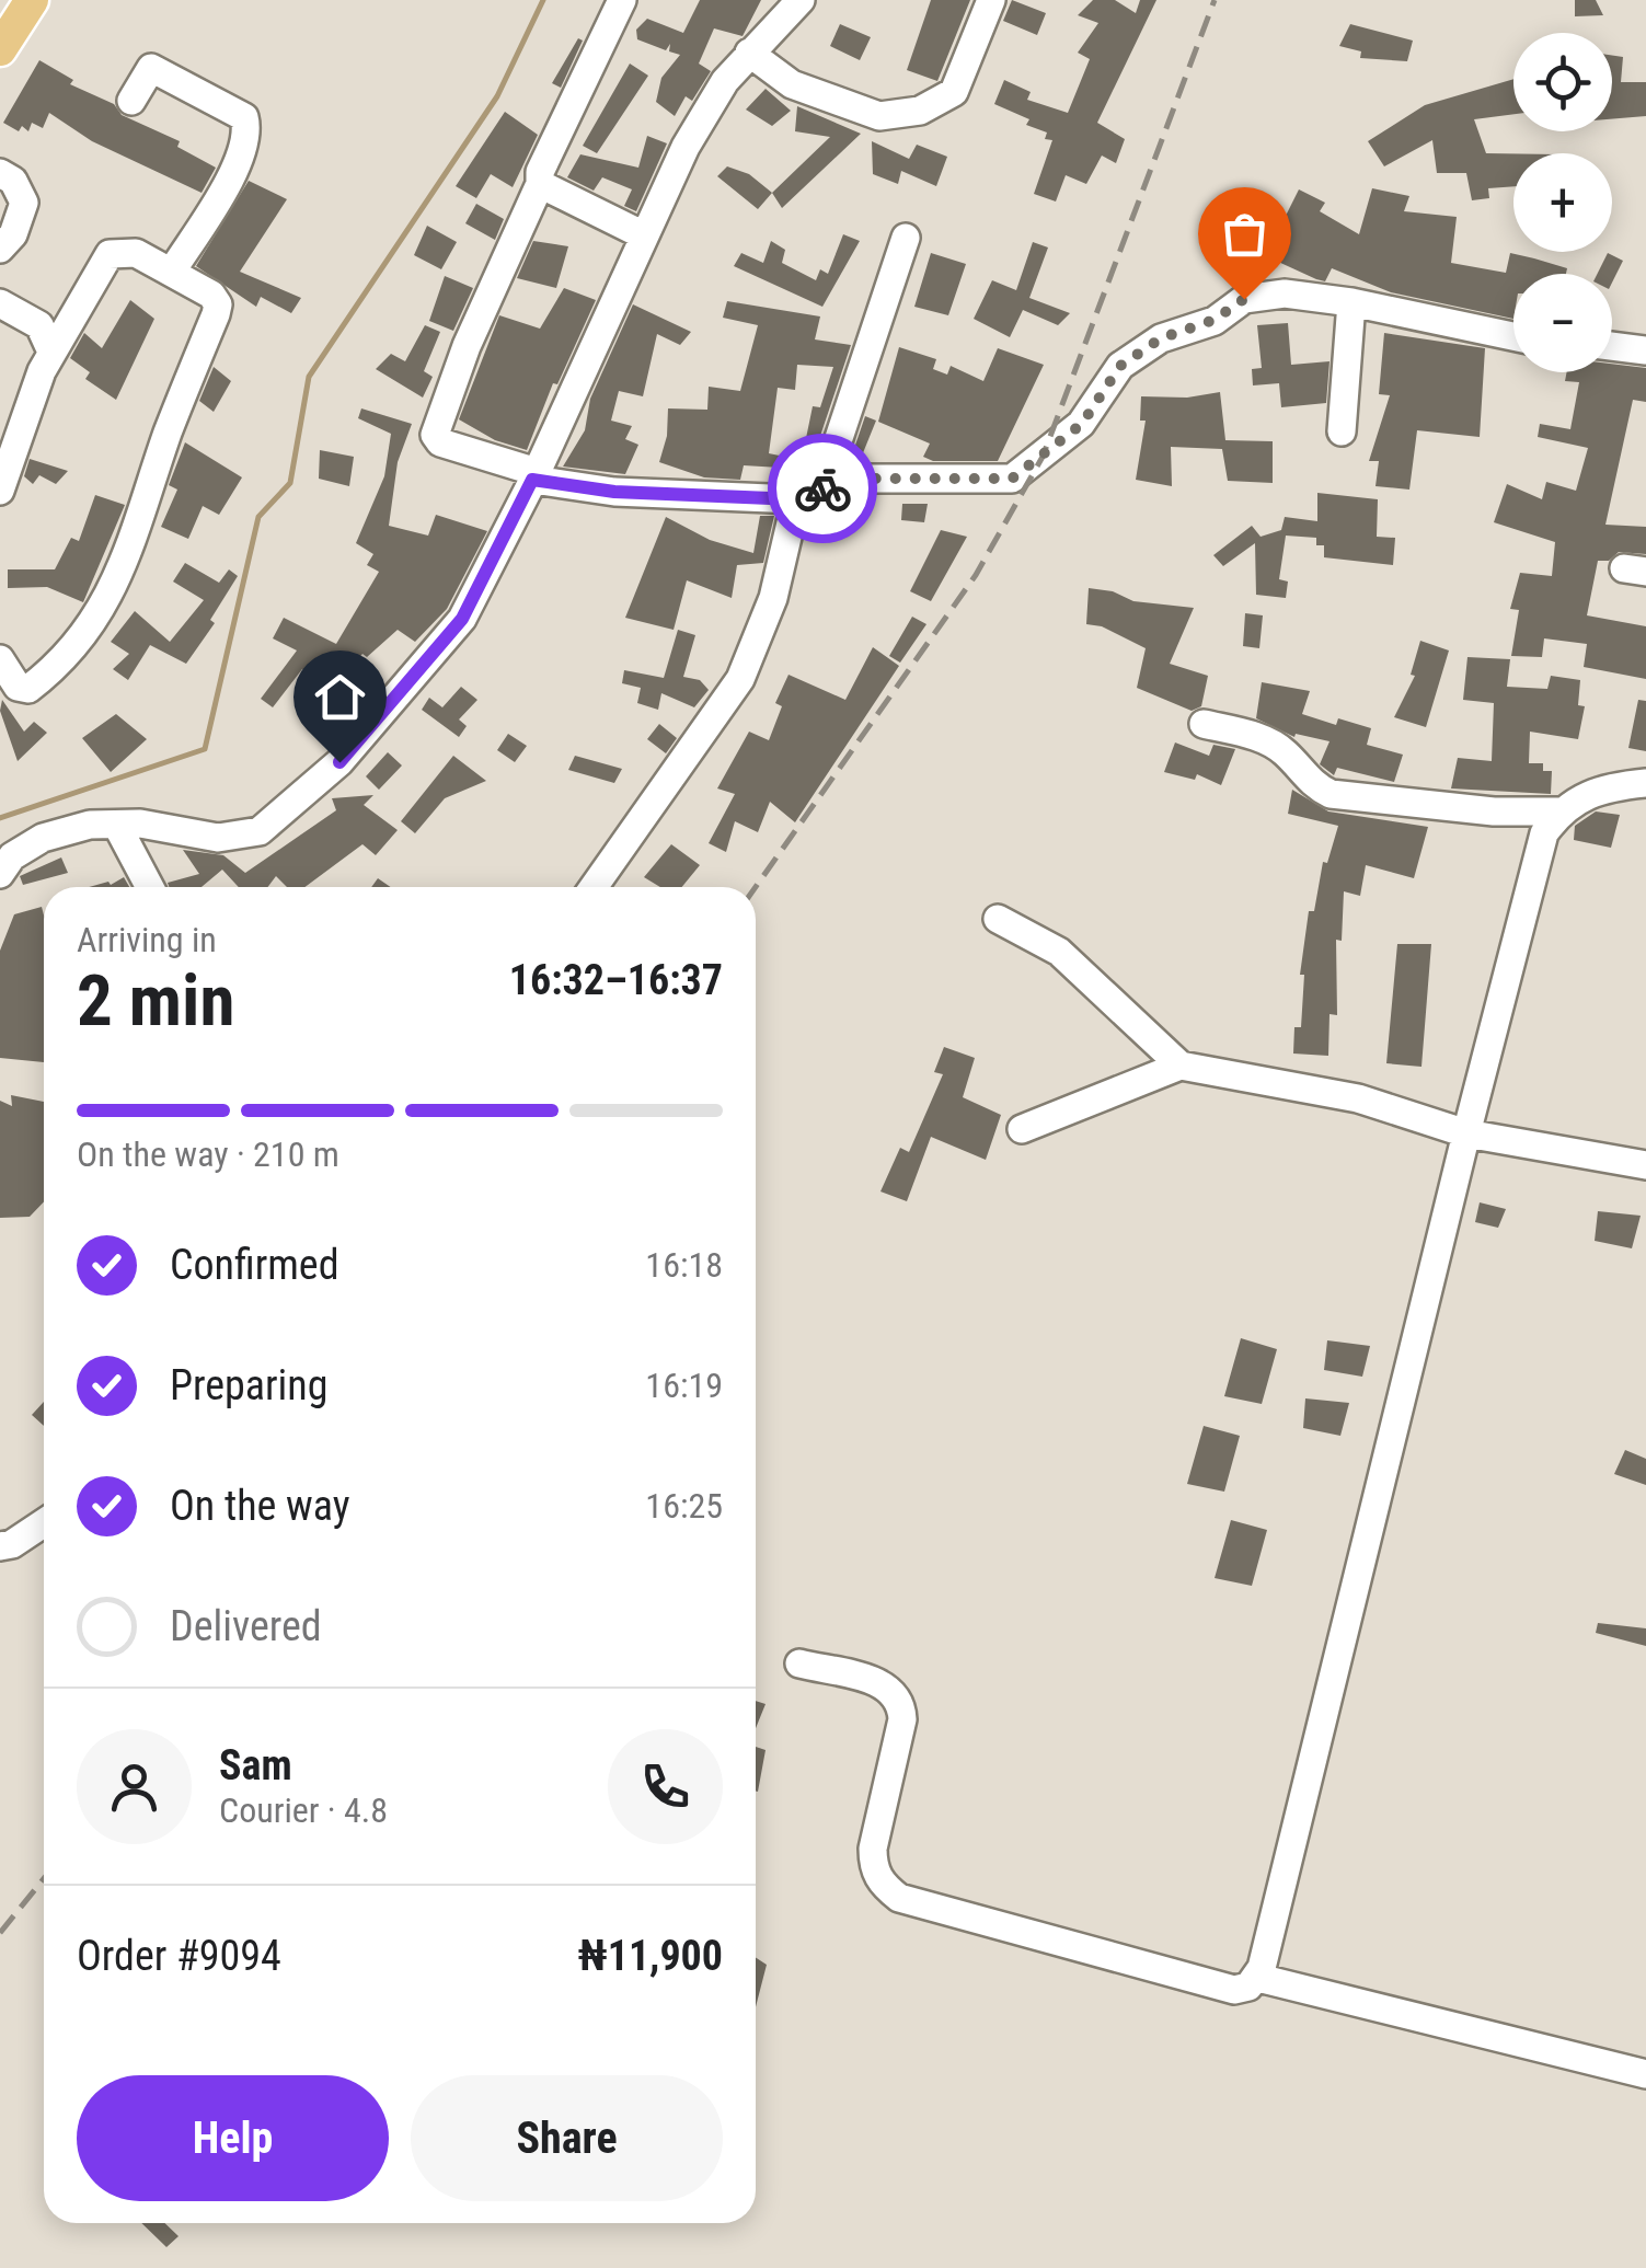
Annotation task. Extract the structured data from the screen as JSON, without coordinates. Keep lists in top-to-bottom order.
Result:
{
  "page": {
    "map_buttons": ["+", "−"],
    "heading": ["2 min", "Arriving in", "16:32–16:37"],
    "panel": [
      "Sam",
      "Courier · 4.8",
      "Order #9094",
      "₦11,900"
    ],
    "bar": "On the way · 210 m",
    "list": [
      ["Confirmed", "16:18"],
      ["Preparing", "16:19"],
      ["On the way", "16:25"],
      "Delivered"
    ],
    "buttons": ["Help", "Share"]
  }
}
